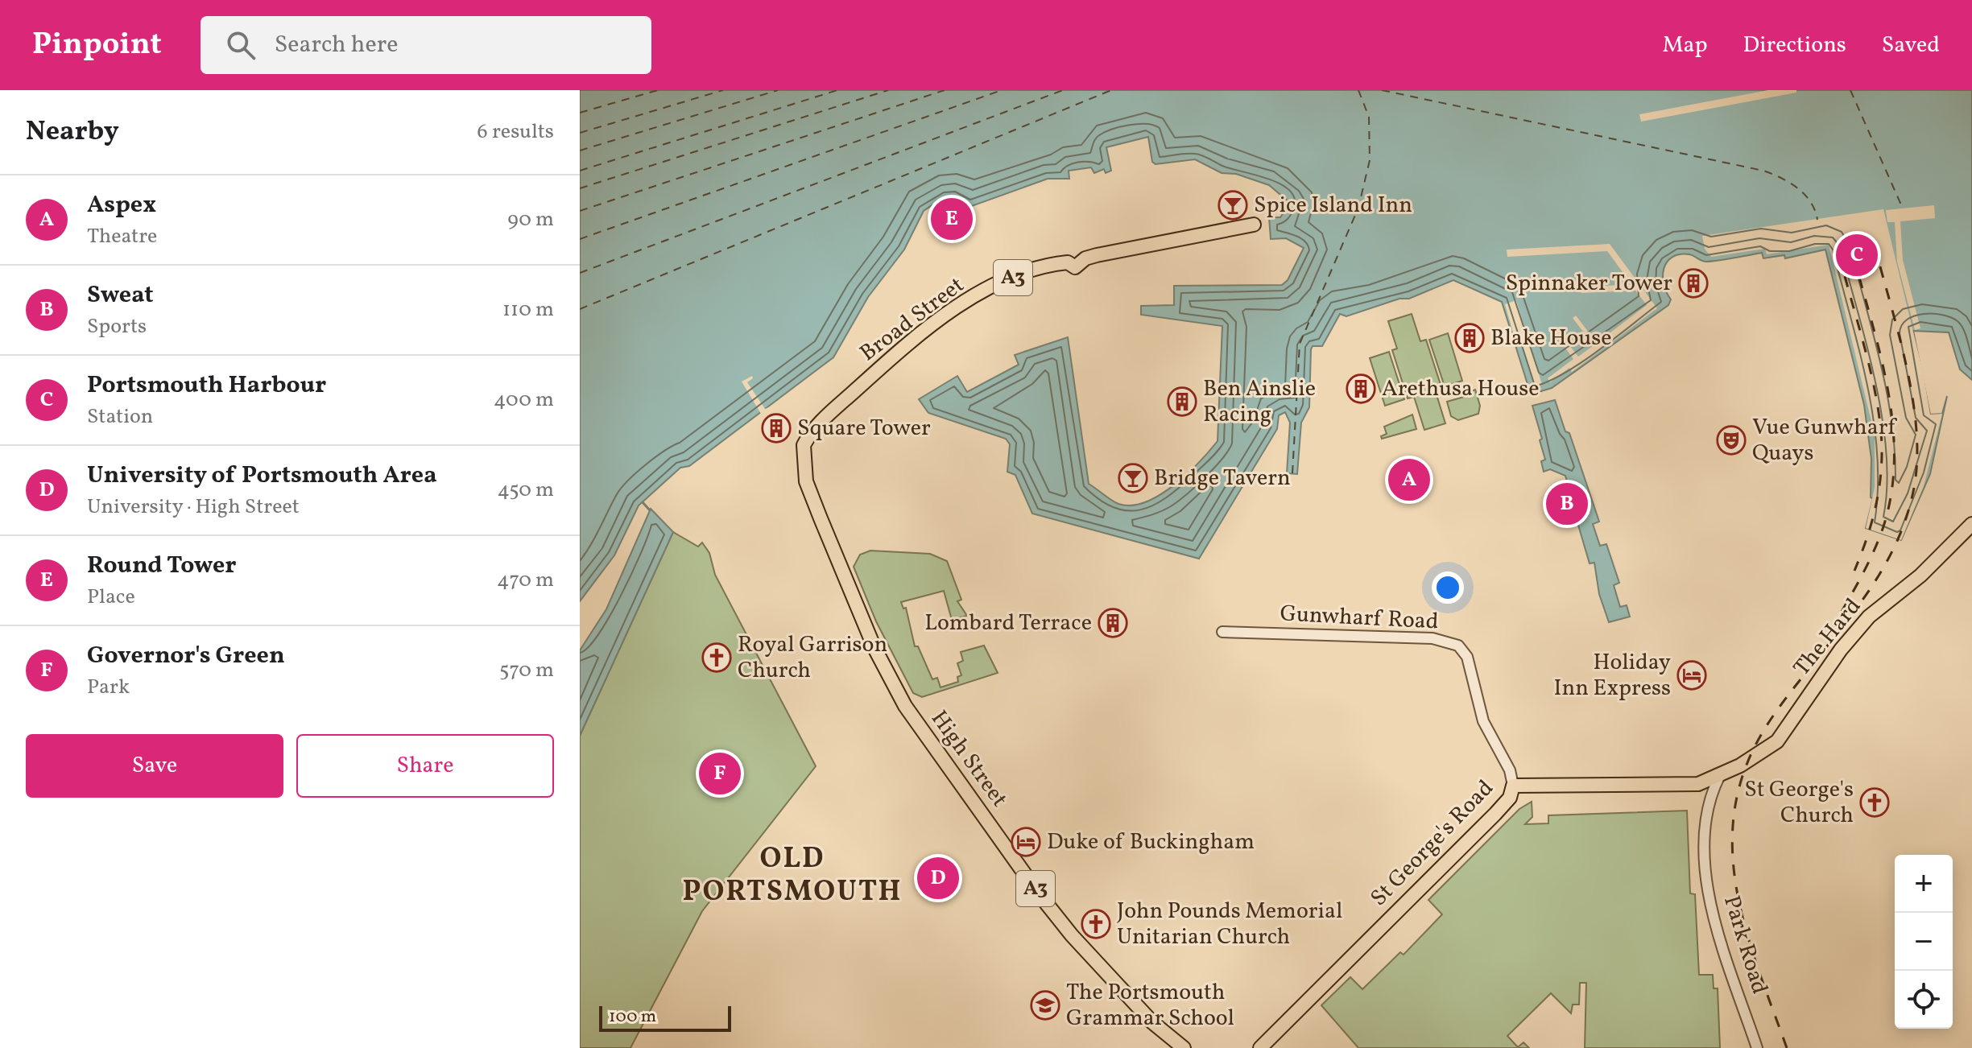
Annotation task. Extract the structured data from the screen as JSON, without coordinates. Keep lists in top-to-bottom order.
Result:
{
  "streets": {
    "main road": [
      "A3",
      "Broad Street",
      "The Hard",
      "High Street",
      "St George's Road"
    ],
    "street": ["Gunwharf Road", "Park Road"]
  },
  "crossings": [
    ["Broad Street", "High Street"],
    ["Gunwharf Road", "St George's Road"],
    ["The Hard", "St George's Road"],
    ["The Hard", "Park Road"],
    ["St George's Road", "Park Road"]
  ],
  "districts": ["OLD PORTSMOUTH"],
  "places": {
    "bar": ["Spice Island Inn", "Bridge Tavern"],
    "building": [
      "Spinnaker Tower",
      "Blake House",
      "Arethusa House",
      "Ben Ainslie Racing",
      "Square Tower",
      "Lombard Terrace"
    ],
    "theatre": ["Vue Gunwharf Quays"],
    "church": ["Royal Garrison Church", "St George's Church", "John Pounds Memorial Unitarian Church"],
    "hotel": ["Holiday Inn Express", "Duke of Buckingham"],
    "school or university": ["The Portsmouth Grammar School"]
  },
  "scale_bar": "100 m",
  "page": {
    "header": "Pinpoint",
    "search": "Search here",
    "nav": ["Map", "Directions", "Saved"],
    "heading": ["Nearby", "6 results"],
    "list": [
      {
        "mark": "A",
        "name": "Aspex",
        "note": "Theatre",
        "value": "90 m"
      },
      {
        "mark": "B",
        "name": "Sweat",
        "note": "Sports",
        "value": "110 m"
      },
      {
        "mark": "C",
        "name": "Portsmouth Harbour",
        "note": "Station",
        "value": "400 m"
      },
      {
        "mark": "D",
        "name": "University of Portsmouth Area",
        "note": "University · High Street",
        "value": "450 m"
      },
      {
        "mark": "E",
        "name": "Round Tower",
        "note": "Place",
        "value": "470 m"
      },
      {
        "mark": "F",
        "name": "Governor's Green",
        "note": "Park",
        "value": "570 m"
      }
    ],
    "pins": [
      "E",
      "C",
      "A",
      "B",
      "F",
      "D"
    ],
    "buttons": ["Save", "Share"],
    "map_buttons": ["+", "−"],
    "scale": "100 m"
  }
}
